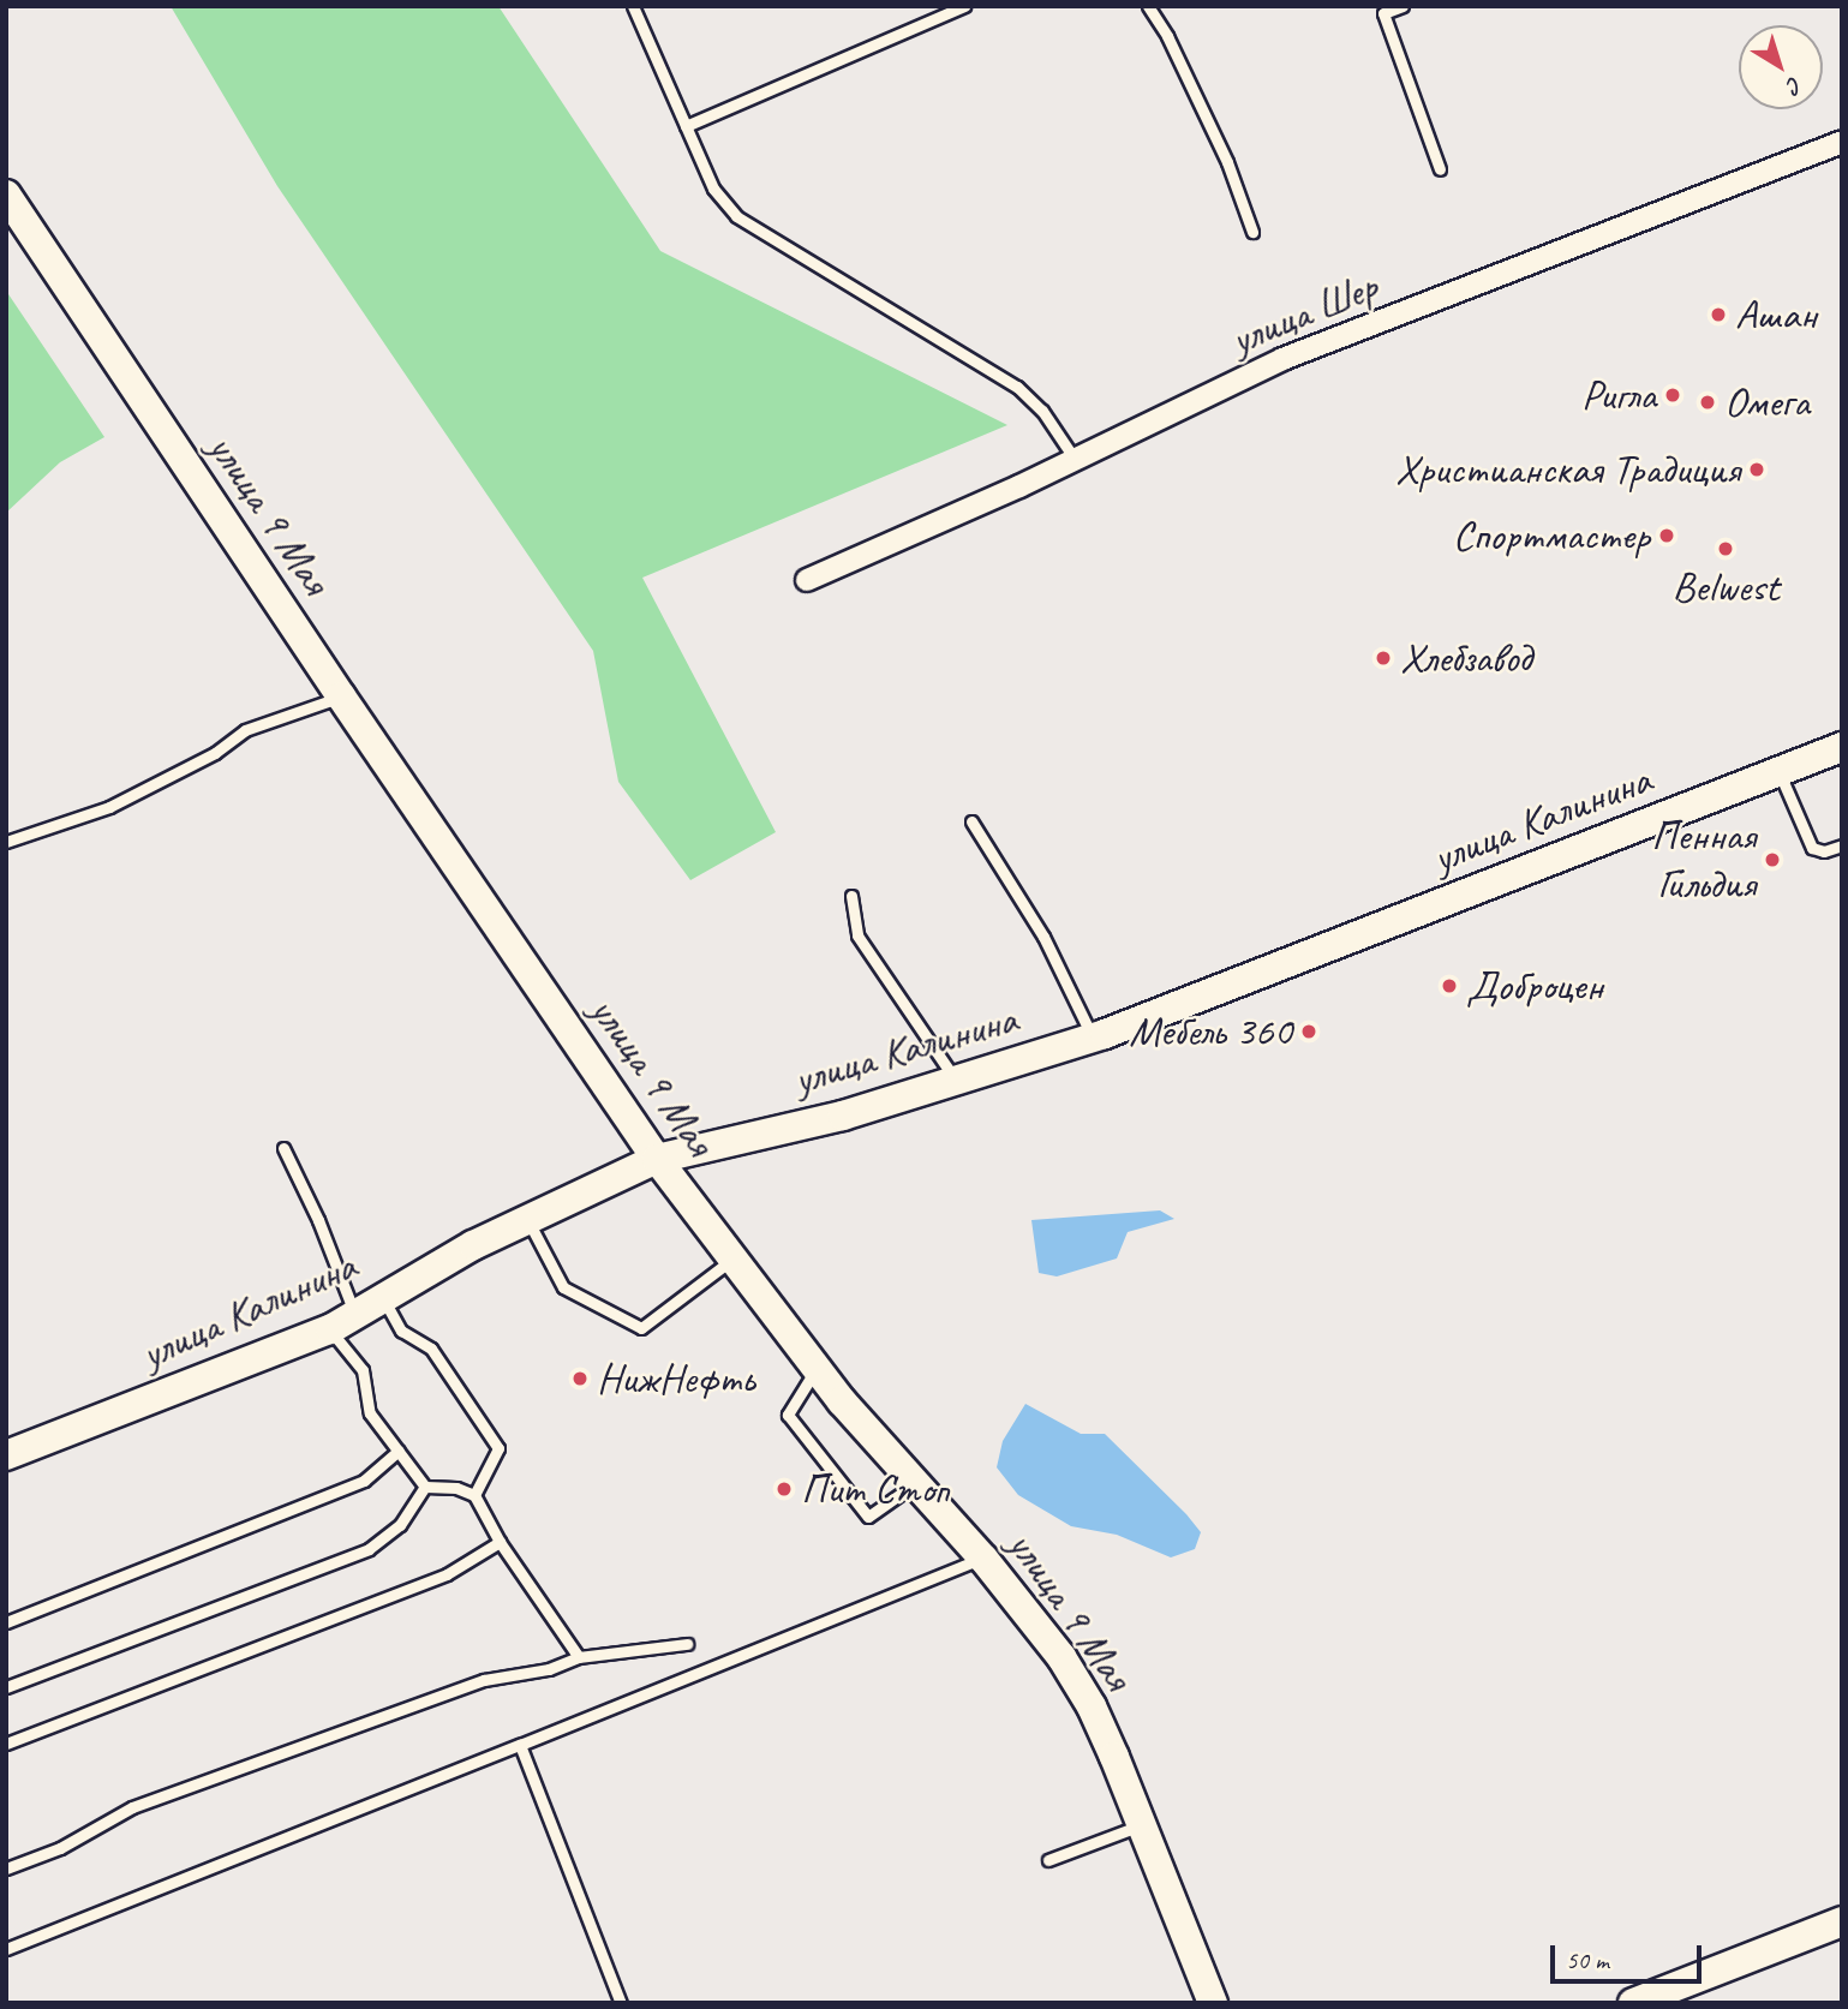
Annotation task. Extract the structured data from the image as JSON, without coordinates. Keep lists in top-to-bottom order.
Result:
{
  "streets": {
    "main road": ["улица 9 Мая", "улица Калинина"],
    "street": ["улица Шер"]
  },
  "crossings": [
    ["улица 9 Мая", "улица Калинина"]
  ],
  "places": [
    "Ашан",
    "Ригла",
    "Омега",
    "Христианская Традиция",
    "Спортмастер",
    "Belwest",
    "Хлебзавод",
    "Пенная Гильдия",
    "Доброцен",
    "Мебель 360",
    "НижНефть",
    "Пит Стоп"
  ],
  "scale_bar": "50 m",
  "north": "bottom right"
}
